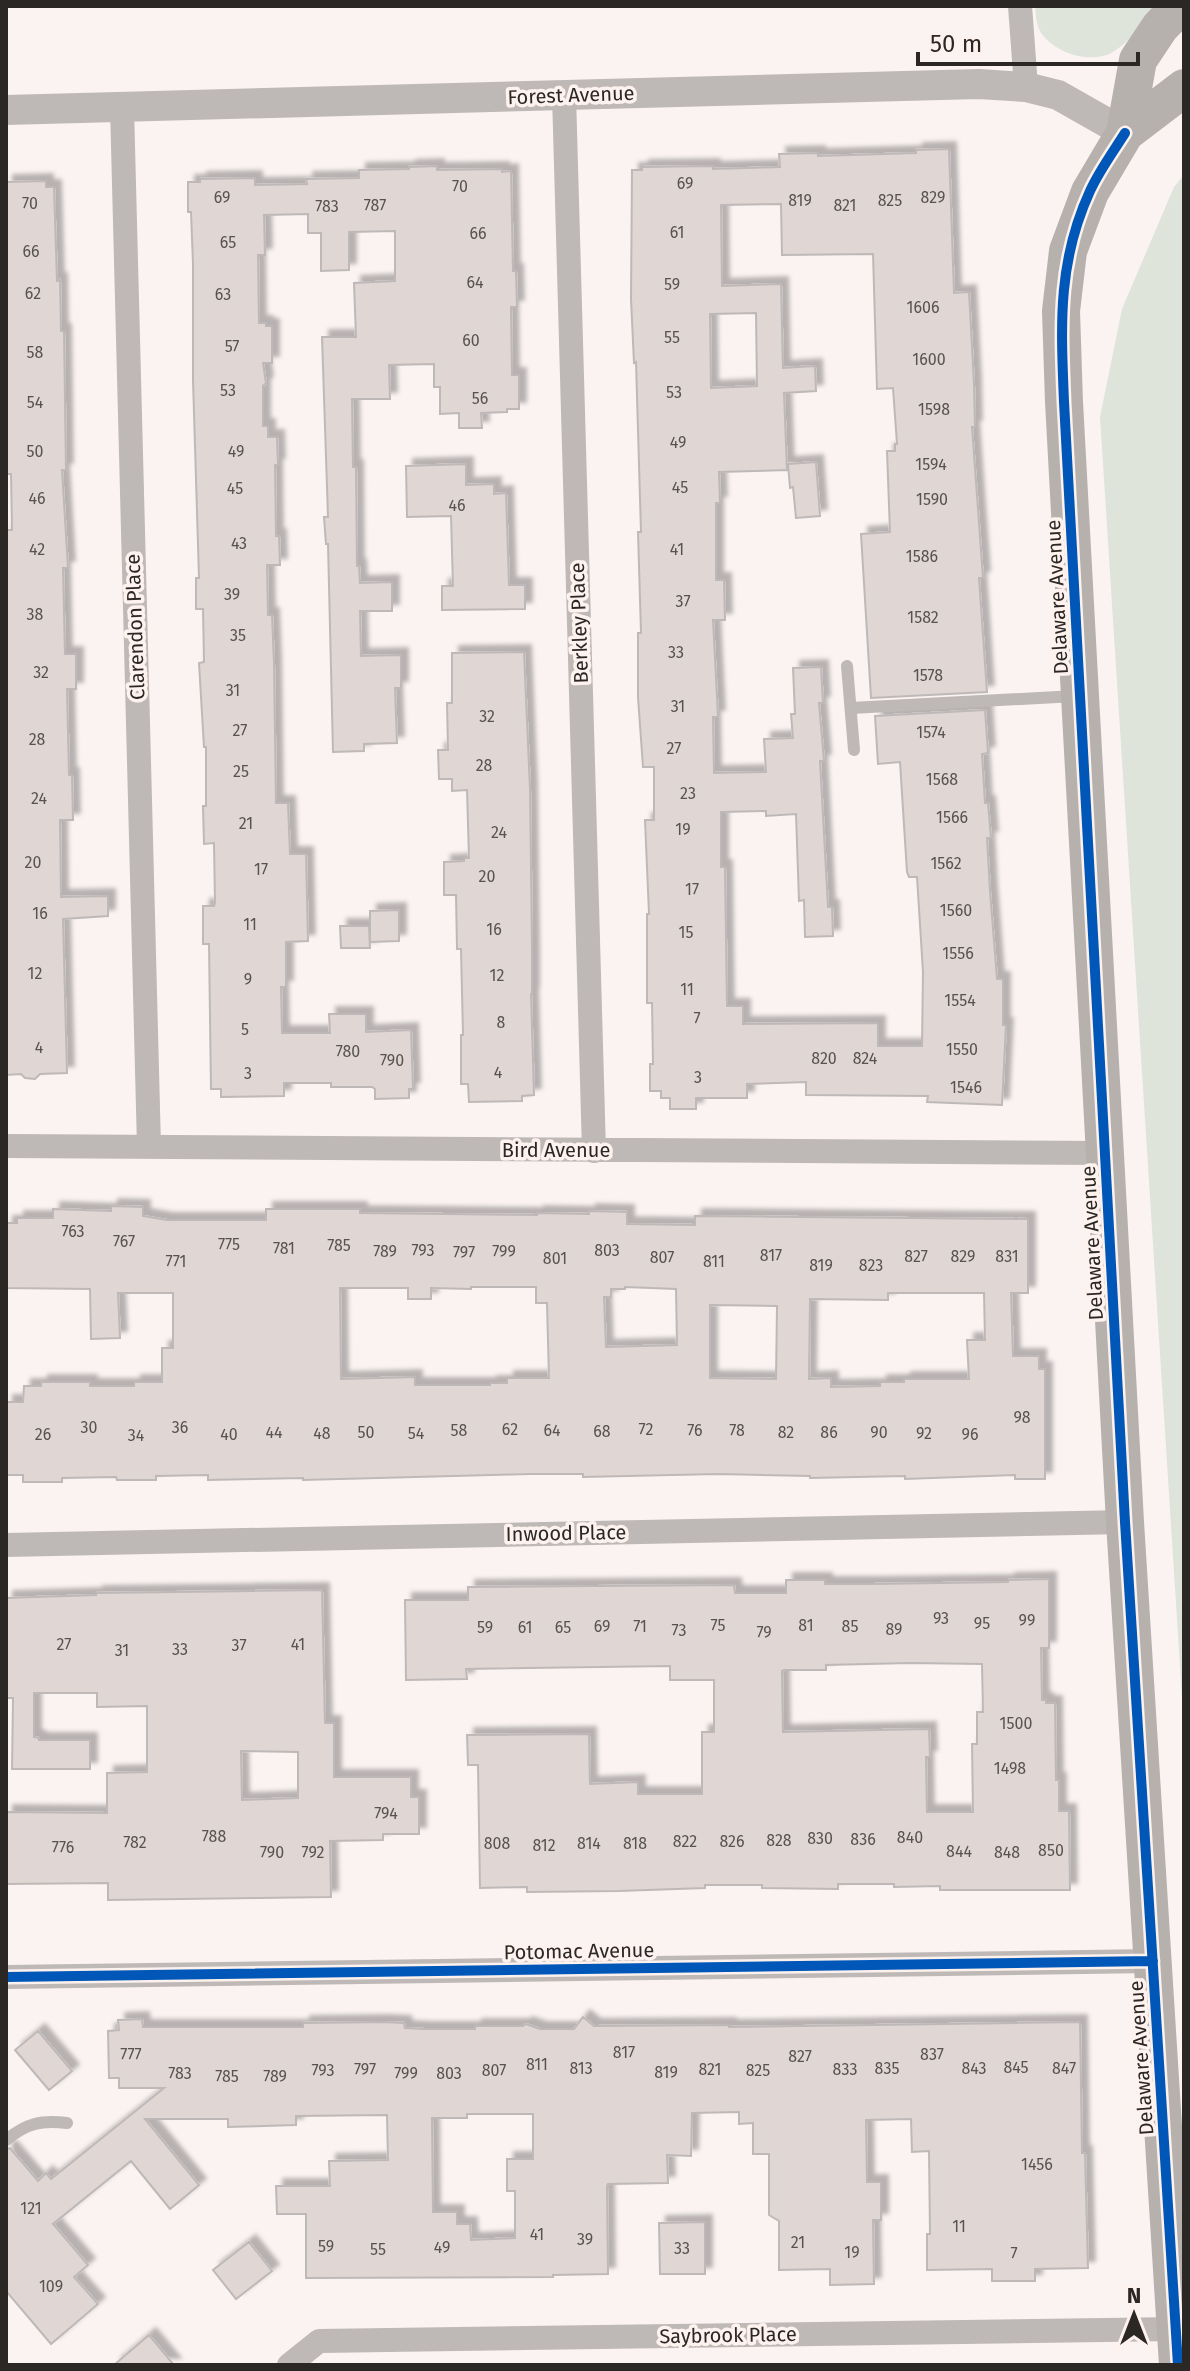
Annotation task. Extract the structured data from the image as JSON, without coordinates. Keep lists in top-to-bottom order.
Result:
{
  "streets": {
    "main road": ["Delaware Avenue"],
    "street": [
      "Forest Avenue",
      "Berkley Place",
      "Clarendon Place",
      "Bird Avenue",
      "Inwood Place",
      "Potomac Avenue",
      "Saybrook Place"
    ]
  },
  "crossings": [
    ["Forest Avenue", "Delaware Avenue"],
    ["Forest Avenue", "Berkley Place"],
    ["Forest Avenue", "Clarendon Place"],
    ["Delaware Avenue", "Bird Avenue"],
    ["Delaware Avenue", "Inwood Place"],
    ["Delaware Avenue", "Potomac Avenue"],
    ["Delaware Avenue", "Saybrook Place"],
    ["Berkley Place", "Bird Avenue"],
    ["Clarendon Place", "Bird Avenue"]
  ],
  "house_numbers": [
    "69",
    "70",
    "69",
    "829",
    "819",
    "825",
    "70",
    "787",
    "821",
    "783",
    "61",
    "66",
    "65",
    "66",
    "64",
    "59",
    "62",
    "63",
    "1606",
    "55",
    "60",
    "57",
    "58",
    "1600",
    "53",
    "53",
    "56",
    "54",
    "1598",
    "49",
    "50",
    "49",
    "1594",
    "45",
    "45",
    "46",
    "1590",
    "46",
    "43",
    "42",
    "41",
    "1586",
    "39",
    "37",
    "38",
    "1582",
    "35",
    "33",
    "32",
    "1578",
    "31",
    "31",
    "32",
    "27",
    "1574",
    "28",
    "27",
    "28",
    "25",
    "1568",
    "23",
    "24",
    "1566",
    "21",
    "19",
    "24",
    "20",
    "1562",
    "17",
    "20",
    "17",
    "1560",
    "16",
    "11",
    "16",
    "15",
    "1556",
    "12",
    "12",
    "9",
    "11",
    "1554",
    "7",
    "8",
    "5",
    "4",
    "1550",
    "780",
    "820",
    "824",
    "790",
    "4",
    "3",
    "3",
    "1546",
    "763",
    "767",
    "775",
    "785",
    "781",
    "793",
    "803",
    "789",
    "799",
    "797",
    "817",
    "827",
    "829",
    "831",
    "807",
    "801",
    "771",
    "811",
    "819",
    "823",
    "98",
    "30",
    "36",
    "62",
    "72",
    "58",
    "64",
    "76",
    "78",
    "68",
    "44",
    "50",
    "82",
    "86",
    "90",
    "48",
    "54",
    "92",
    "26",
    "40",
    "96",
    "34",
    "93",
    "99",
    "95",
    "75",
    "81",
    "69",
    "71",
    "85",
    "59",
    "61",
    "65",
    "89",
    "73",
    "79",
    "27",
    "41",
    "37",
    "33",
    "31",
    "1500",
    "1498",
    "794",
    "788",
    "840",
    "830",
    "836",
    "828",
    "822",
    "826",
    "782",
    "808",
    "814",
    "818",
    "812",
    "776",
    "850",
    "844",
    "790",
    "792",
    "848",
    "817",
    "777",
    "837",
    "827",
    "811",
    "845",
    "813",
    "835",
    "843",
    "847",
    "797",
    "821",
    "833",
    "793",
    "807",
    "825",
    "819",
    "783",
    "799",
    "803",
    "785",
    "789",
    "1456",
    "121",
    "11",
    "41",
    "39",
    "21",
    "59",
    "49",
    "33",
    "55",
    "19",
    "7",
    "109"
  ],
  "scale_bar": "50 m",
  "north": "top"
}
